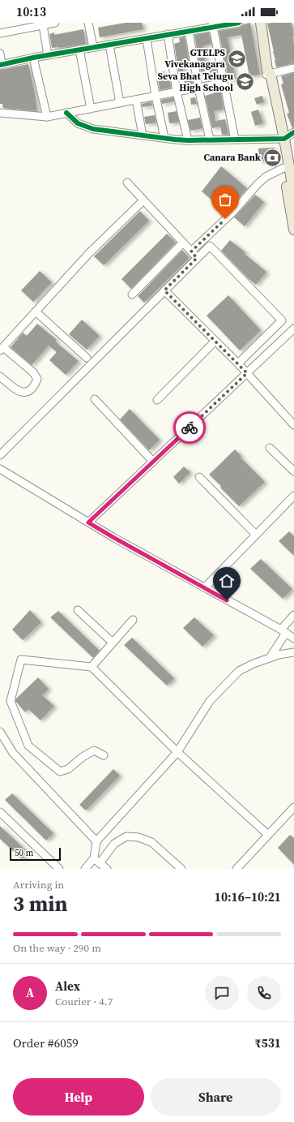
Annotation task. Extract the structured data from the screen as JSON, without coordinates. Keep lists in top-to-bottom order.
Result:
{
  "places": {
    "school or university": ["GTELPS Vivekanagara", "Seva Bhat Telugu High School"],
    "bank": ["Canara Bank"]
  },
  "scale_bar": "50 m",
  "page": {
    "status": "10:13",
    "scale": "50 m",
    "heading": ["3 min", "Arriving in", "10:16–10:21"],
    "panel": [
      "Alex",
      "Courier · 4.7",
      "Order #6059",
      "₹531"
    ],
    "bar": "On the way · 290 m",
    "round": "A",
    "buttons": ["Help", "Share"]
  }
}
